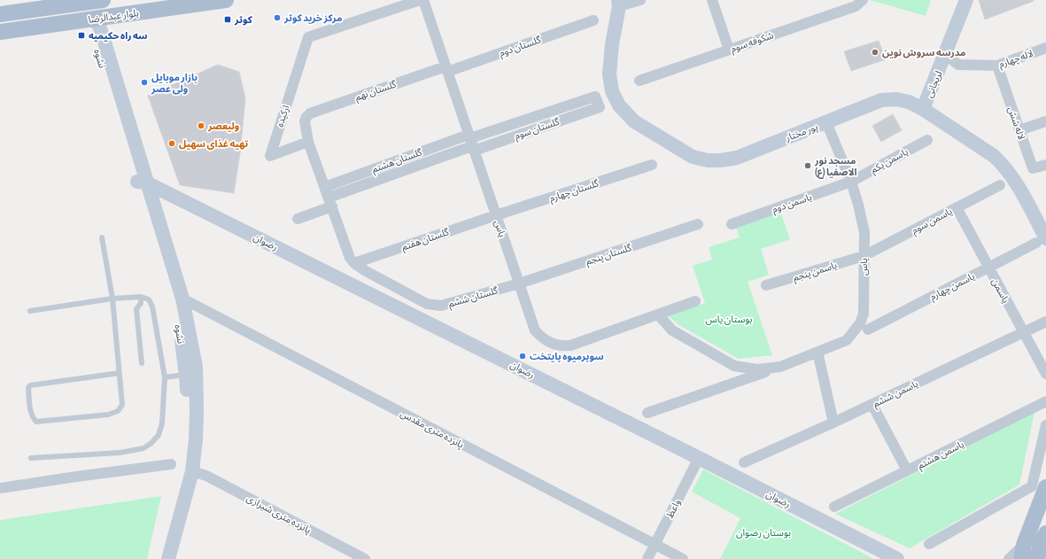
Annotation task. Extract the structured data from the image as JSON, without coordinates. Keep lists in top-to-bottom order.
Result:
{
  "streets": {
    "main road": [
      "بلوار عبدالرضا",
      "نشوه",
      "لریجانی",
      "پور مختار",
      "رضوان"
    ],
    "street": [
      "شکوفه سوم",
      "گلستان دوم",
      "لاله چهارم",
      "گلستان نهم",
      "ارکیده",
      "لاله شش",
      "گلستان سوم",
      "گلستان هشتم",
      "یاسمن یکم",
      "گلستان چهارم",
      "یاسمن دوم",
      "یاسمن سوم",
      "یاس",
      "گلستان هفتم",
      "گلستان پنجم",
      "یاسمن پنجم",
      "یاسمن چهارم",
      "یاسمن",
      "گلستان ششم",
      "یاسمن ششم",
      "پانزده متری مقدس",
      "یاسمن هشتم",
      "واعظ",
      "پانزده متری شیرازی"
    ]
  },
  "crossings": [
    ["بلوار عبدالرضا", "نشوه"],
    ["گلستان دوم", "گلستان نهم"],
    ["گلستان دوم", "یاس"],
    ["نشوه", "رضوان"],
    ["نشوه", "پانزده متری مقدس"],
    ["نشوه", "پانزده متری شیرازی"],
    ["لاله چهارم", "لریجانی"],
    ["لاله چهارم", "لاله شش"],
    ["لریجانی", "پور مختار"],
    ["گلستان نهم", "ارکیده"],
    ["گلستان نهم", "یاس"],
    ["گلستان سوم", "گلستان هشتم"],
    ["گلستان سوم", "یاس"],
    ["پور مختار", "یاس"],
    ["پور مختار", "یاسمن چهارم"],
    ["گلستان هشتم", "یاس"],
    ["یاسمن یکم", "یاسمن دوم"],
    ["یاسمن یکم", "یاس"],
    ["گلستان چهارم", "یاس"],
    ["گلستان چهارم", "گلستان هفتم"],
    ["یاسمن دوم", "یاس"],
    ["یاسمن سوم", "یاس"],
    ["یاسمن سوم", "یاسمن پنجم"],
    ["یاسمن سوم", "یاسمن"],
    ["یاس", "گلستان هفتم"],
    ["یاس", "گلستان پنجم"],
    ["یاس", "یاسمن پنجم"],
    ["یاس", "گلستان ششم"],
    ["گلستان هفتم", "گلستان ششم"],
    ["رضوان", "واعظ"],
    ["گلستان پنجم", "گلستان ششم"],
    ["یاسمن چهارم", "یاسمن"],
    ["یاسمن", "یاسمن ششم"],
    ["پانزده متری مقدس", "واعظ"]
  ],
  "parks": ["بوستان یاس", "بوستان رضوان"],
  "places": {
    "other": [
      "مرکز خرید کوثر",
      "مدرسه سروش نوین",
      "بازار موبایل ولی عصر",
      "ولیعصر",
      "تهیه غذای سهیل",
      "مسجد نور الاصفیا (ع)",
      "سوپرمیوه پایتخت"
    ],
    "transit": ["کوثر", "سه راه حکیمیه"]
  }
}
